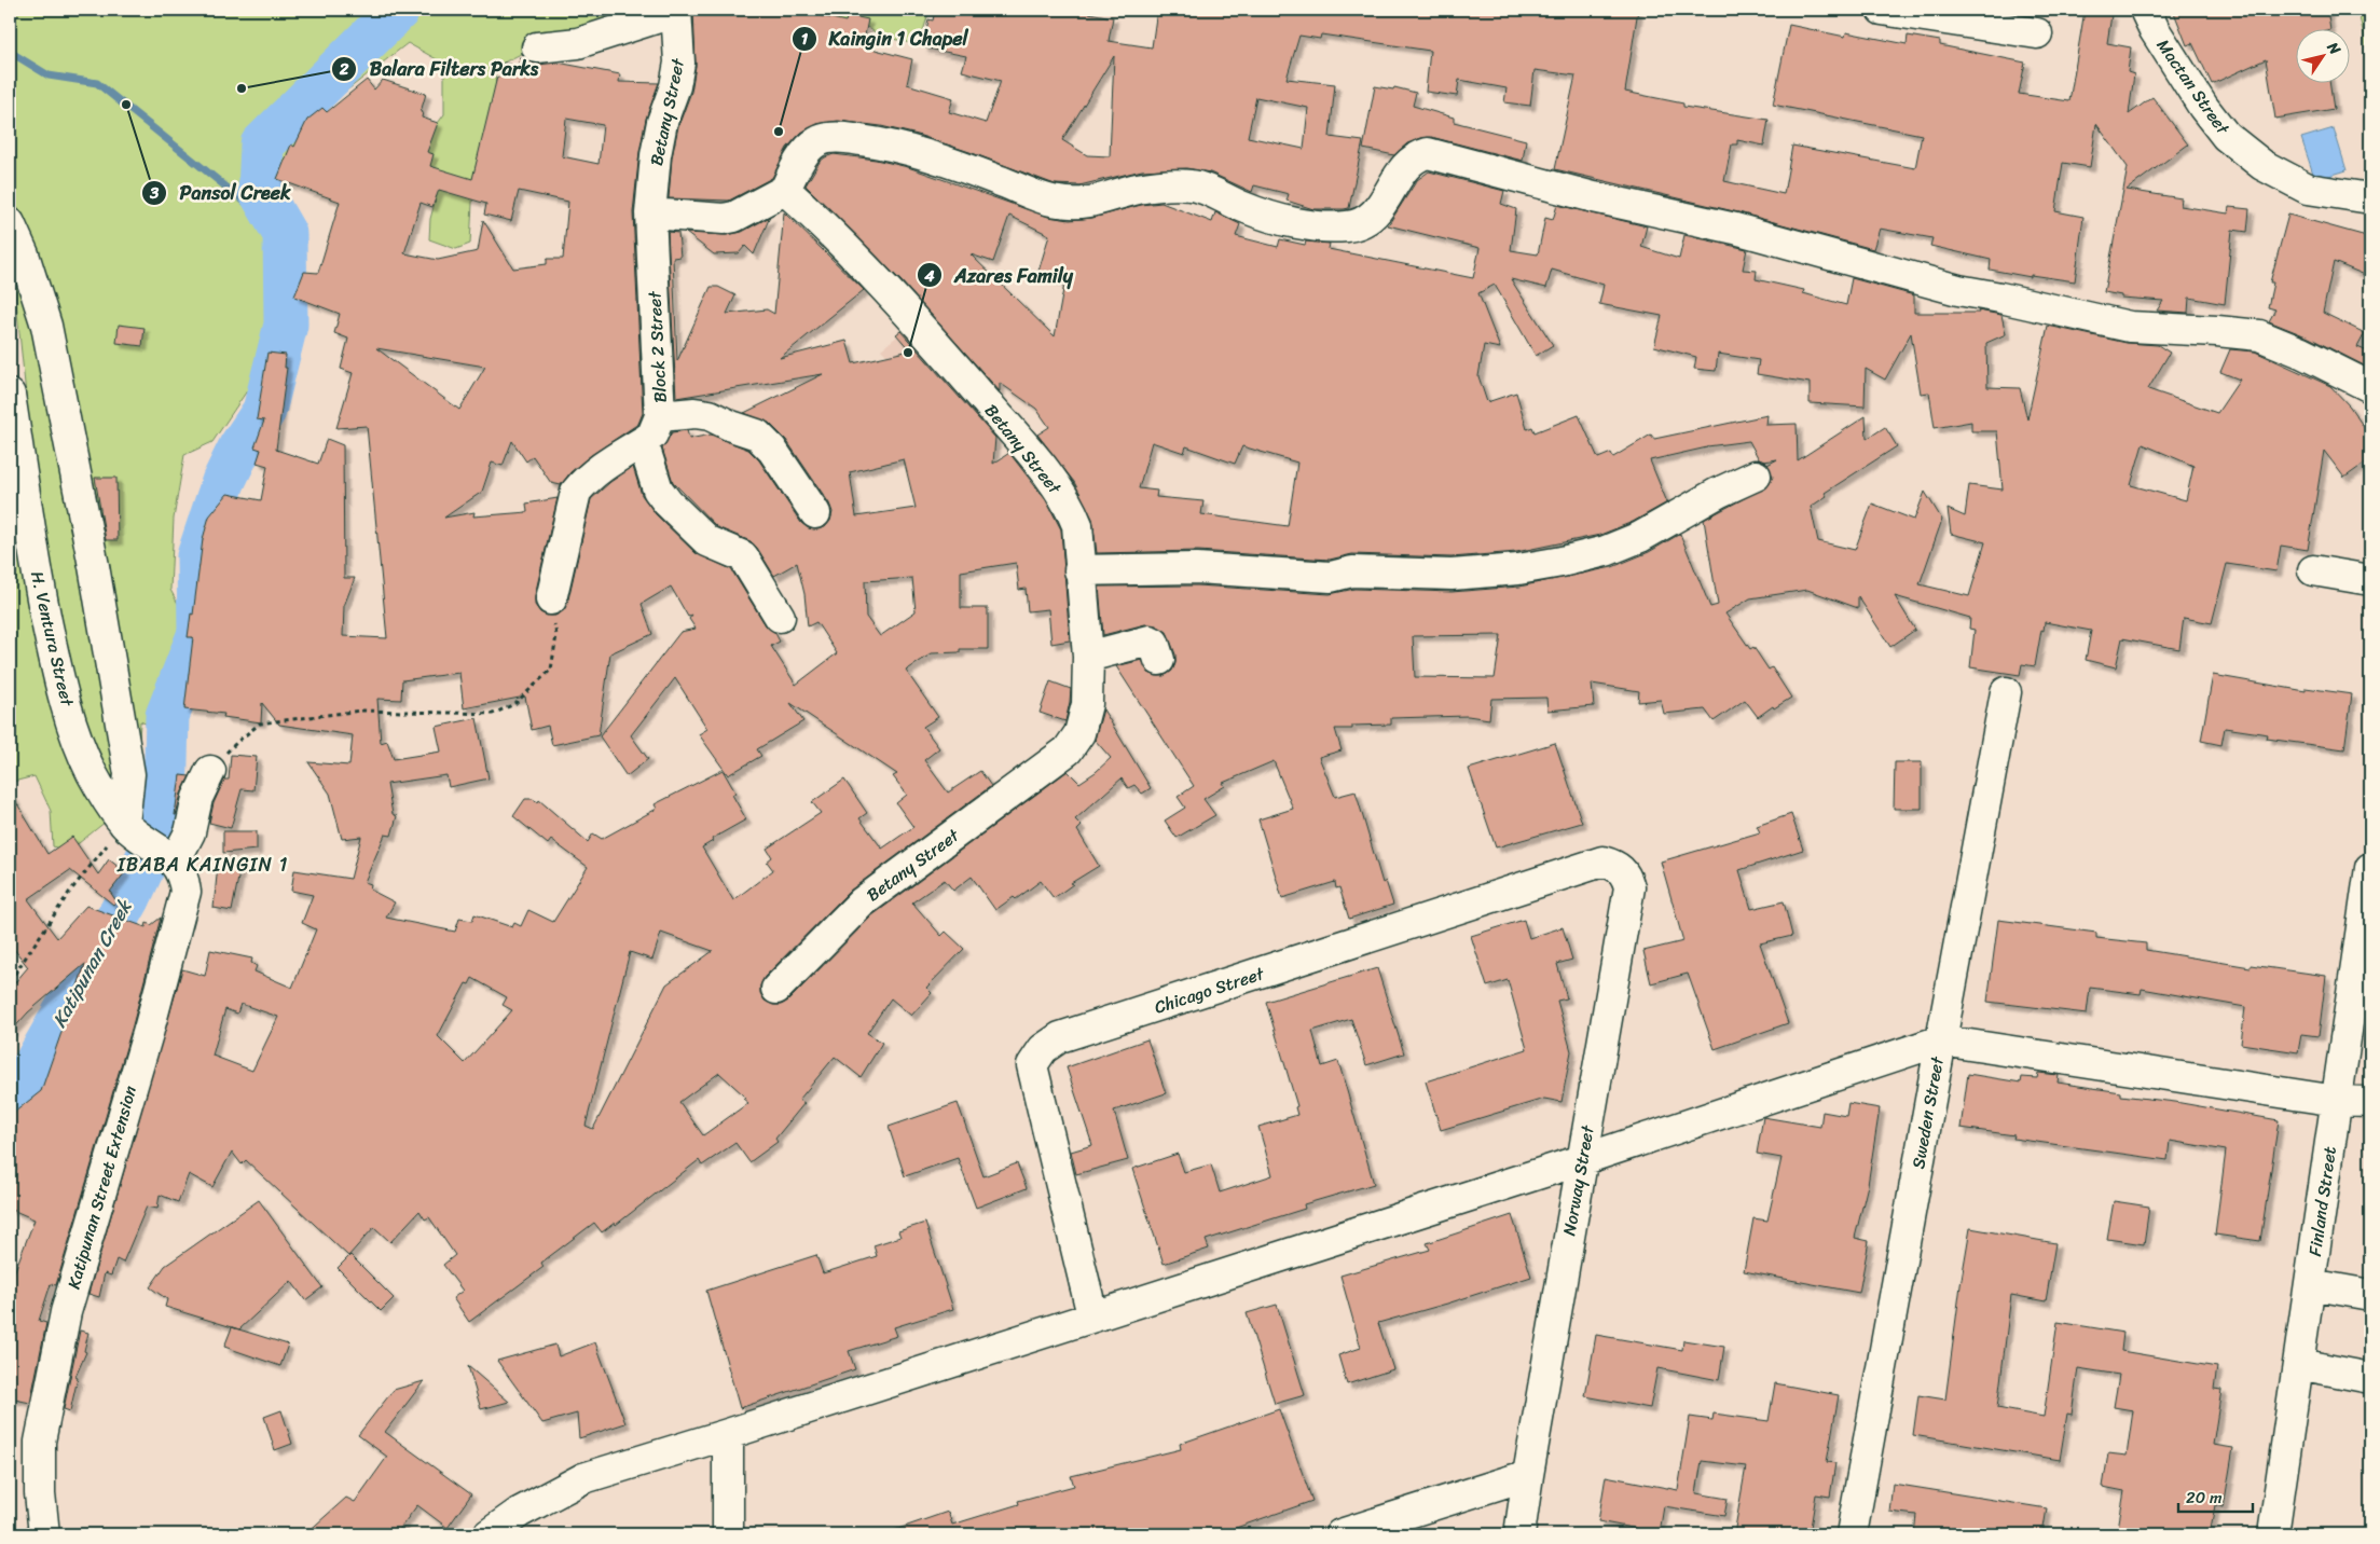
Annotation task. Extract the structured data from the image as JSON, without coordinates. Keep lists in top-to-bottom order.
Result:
{
  "streets": {
    "street": [
      "Mactan Street",
      "Betany Street",
      "Block 2 Street",
      "H. Ventura Street",
      "Chicago Street",
      "Sweden Street",
      "Norway Street",
      "Katipunan Street Extension",
      "Finland Street"
    ]
  },
  "crossings": [
    ["Betany Street", "Block 2 Street"],
    ["H. Ventura Street", "Katipunan Street Extension"],
    ["Chicago Street", "Norway Street"]
  ],
  "districts": ["IBABA KAINGIN 1"],
  "water": ["Katipunan Creek"],
  "places": [
    "Balara Filters Parks",
    "Pansol Creek",
    "Kaingin 1 Chapel",
    "Azares Family"
  ],
  "scale_bar": "20 m",
  "north": "top right"
}
